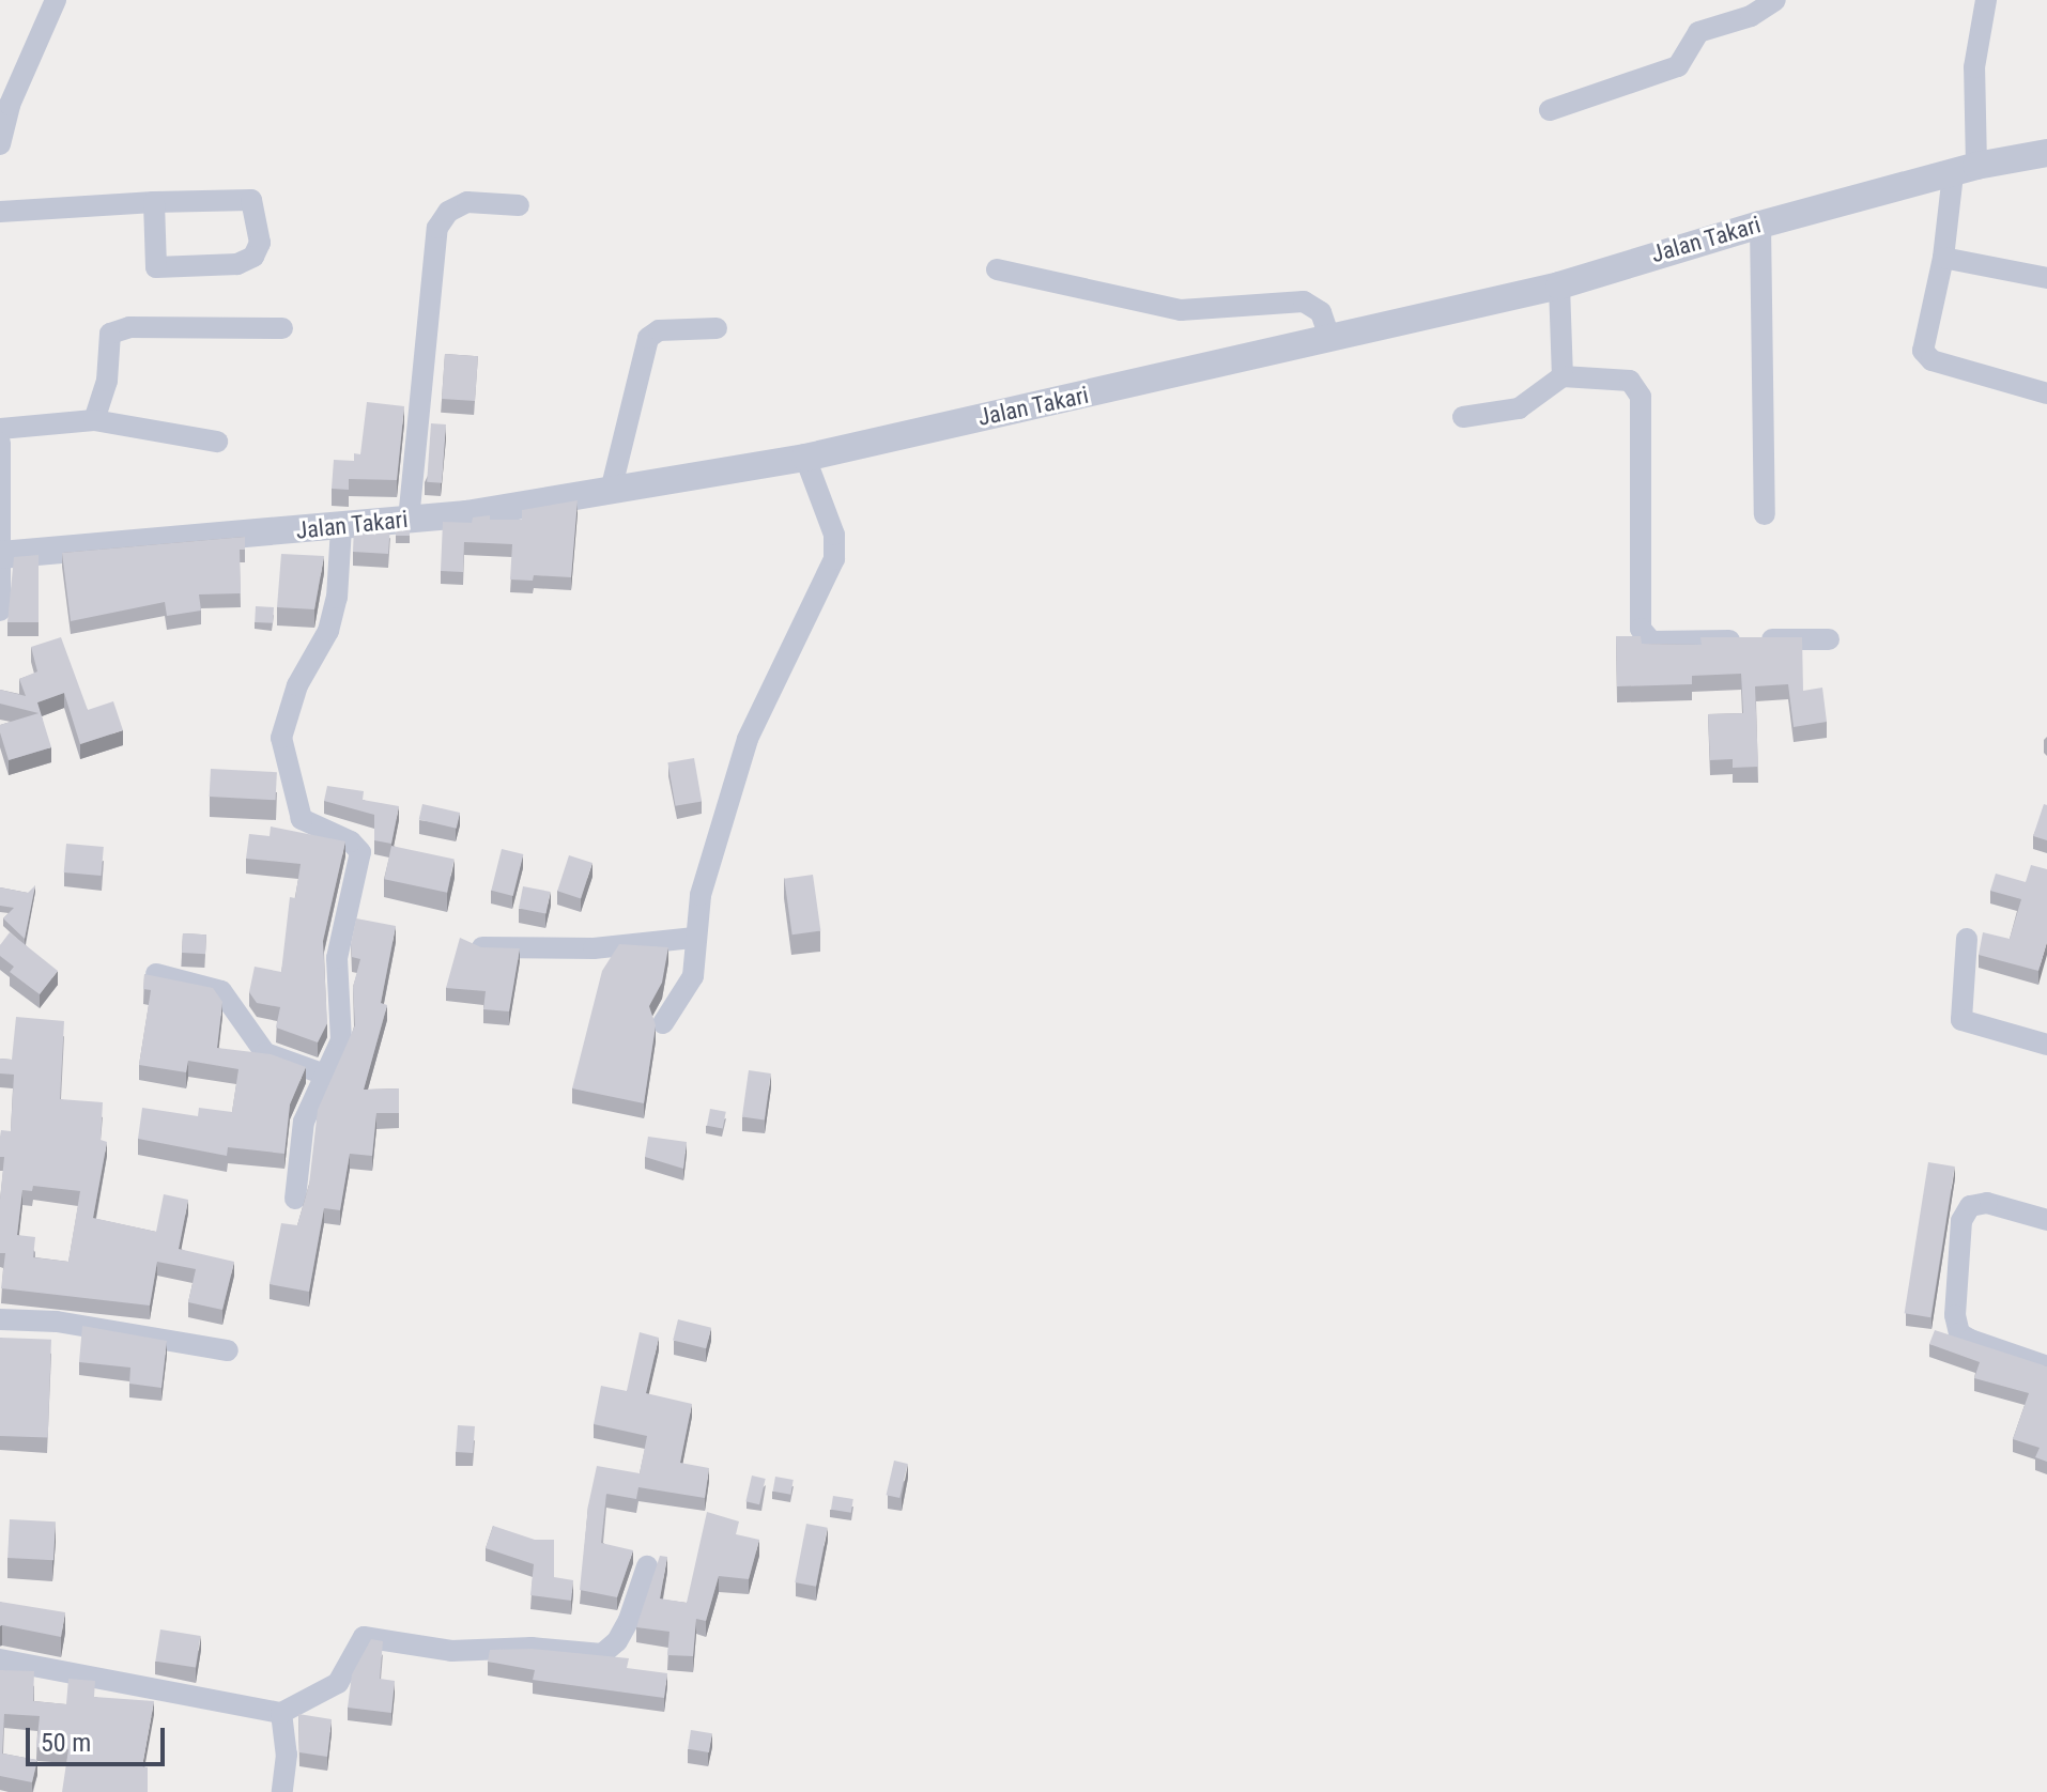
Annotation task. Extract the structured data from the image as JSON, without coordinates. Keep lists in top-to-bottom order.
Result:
{
  "streets": {
    "street": ["Jalan Takari"]
  },
  "scale_bar": "50 m"
}
